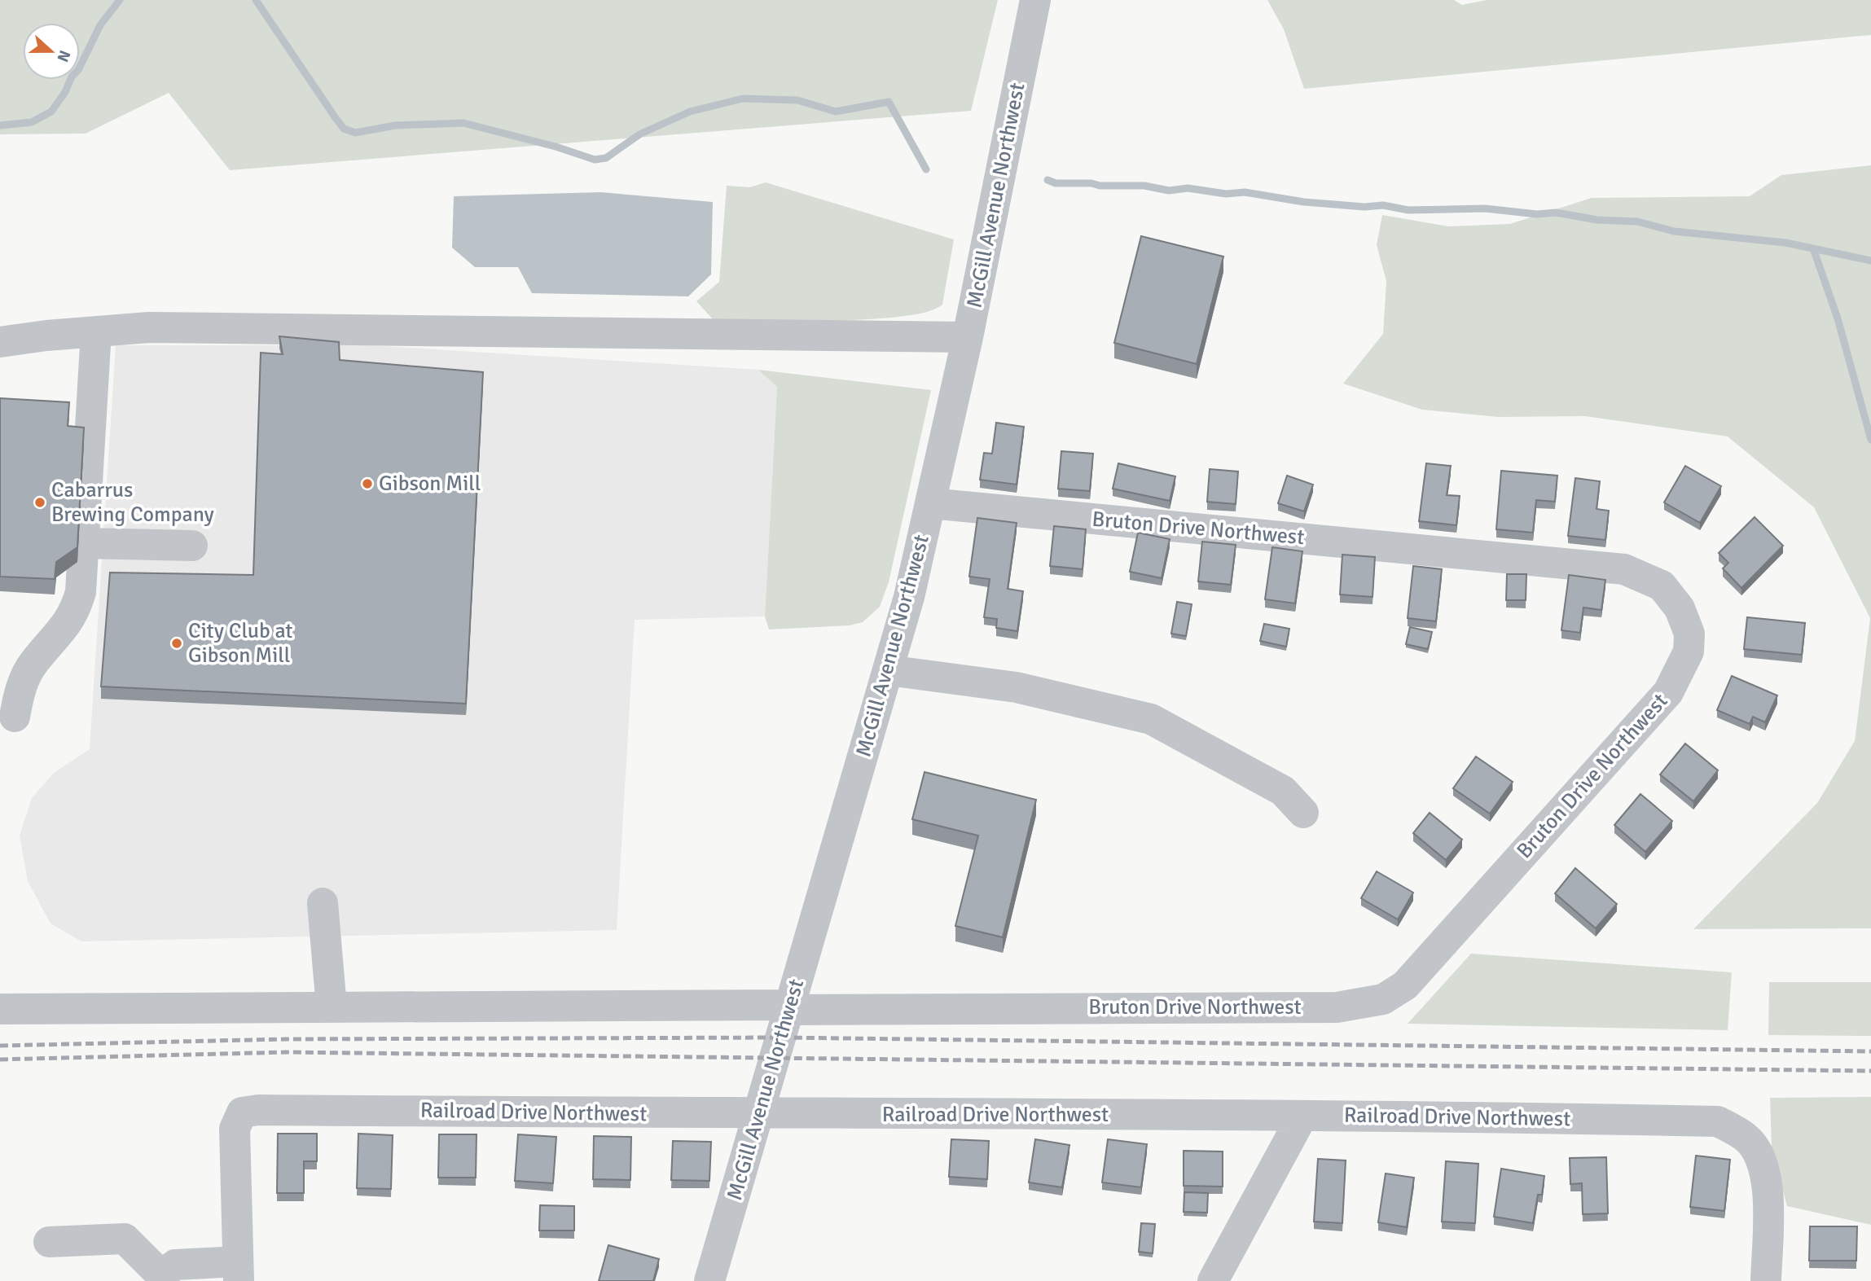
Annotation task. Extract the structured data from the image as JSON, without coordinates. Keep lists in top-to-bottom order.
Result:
{
  "streets": {
    "street": ["McGill Avenue Northwest", "Bruton Drive Northwest", "Railroad Drive Northwest"]
  },
  "crossings": [
    ["McGill Avenue Northwest", "Bruton Drive Northwest"],
    ["McGill Avenue Northwest", "Railroad Drive Northwest"]
  ],
  "places": ["Gibson Mill", "Cabarrus Brewing Company", "City Club at Gibson Mill"],
  "north": "right"
}
